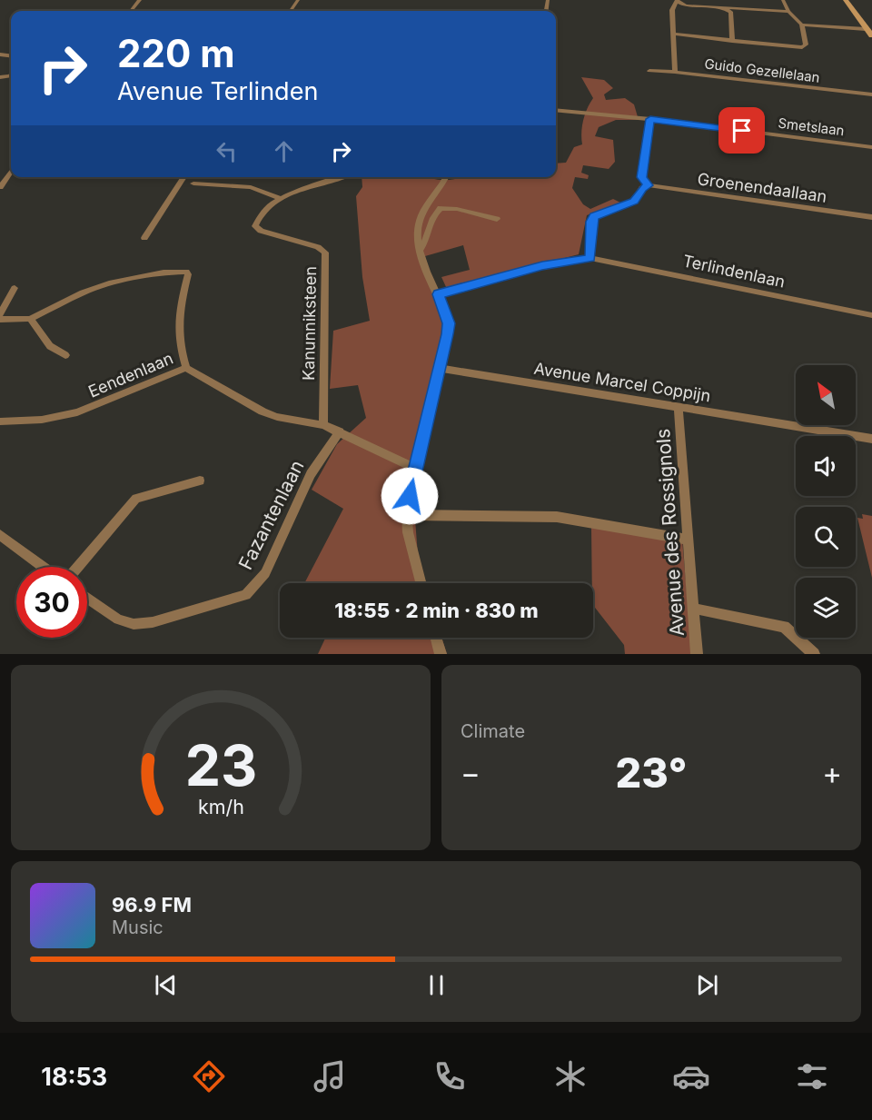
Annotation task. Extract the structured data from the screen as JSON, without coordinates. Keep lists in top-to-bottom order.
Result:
{
  "streets": {
    "street": [
      "Guido Gezellelaan",
      "Smetslaan",
      "Groenendaallaan",
      "Terlindenlaan",
      "Kanunniksteen",
      "Eendenlaan",
      "Avenue Marcel Coppijn",
      "Fazantenlaan",
      "Avenue des Rossignols"
    ]
  },
  "crossings": [
    ["Kanunniksteen", "Eendenlaan"],
    ["Eendenlaan", "Fazantenlaan"],
    ["Avenue Marcel Coppijn", "Avenue des Rossignols"]
  ],
  "north": "top left",
  "page": {
    "turn": ["220 m", "Avenue Terlinden"],
    "limit": "30",
    "trip": "18:55 · 2 min · 830 m",
    "tile": "Climate",
    "heat": ["−", "23°", "+"],
    "song": ["96.9 FM", "Music"],
    "tabs": "18:53",
    "gauge": ["23", "km/h"]
  }
}
